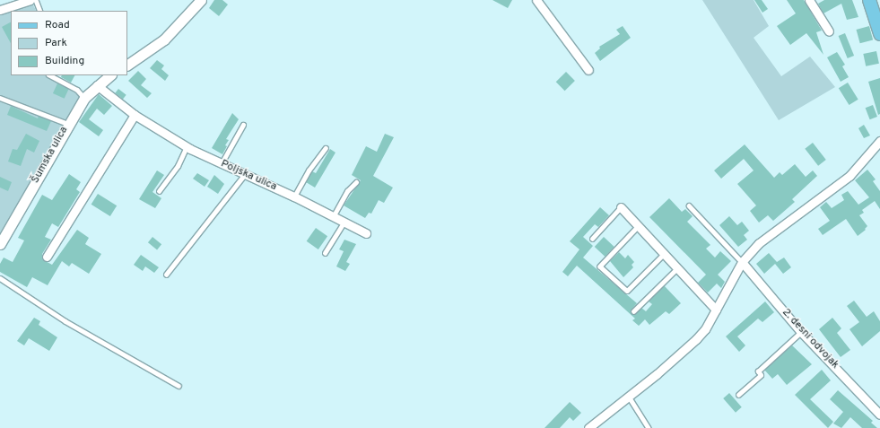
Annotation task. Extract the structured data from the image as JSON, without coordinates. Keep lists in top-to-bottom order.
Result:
{
  "streets": {
    "street": ["Šumska ulica", "Poljska ulica", "2. desni odvojak"]
  },
  "crossings": [
    ["Šumska ulica", "Poljska ulica"]
  ],
  "legend": ["Road", "Park", "Building"]
}
